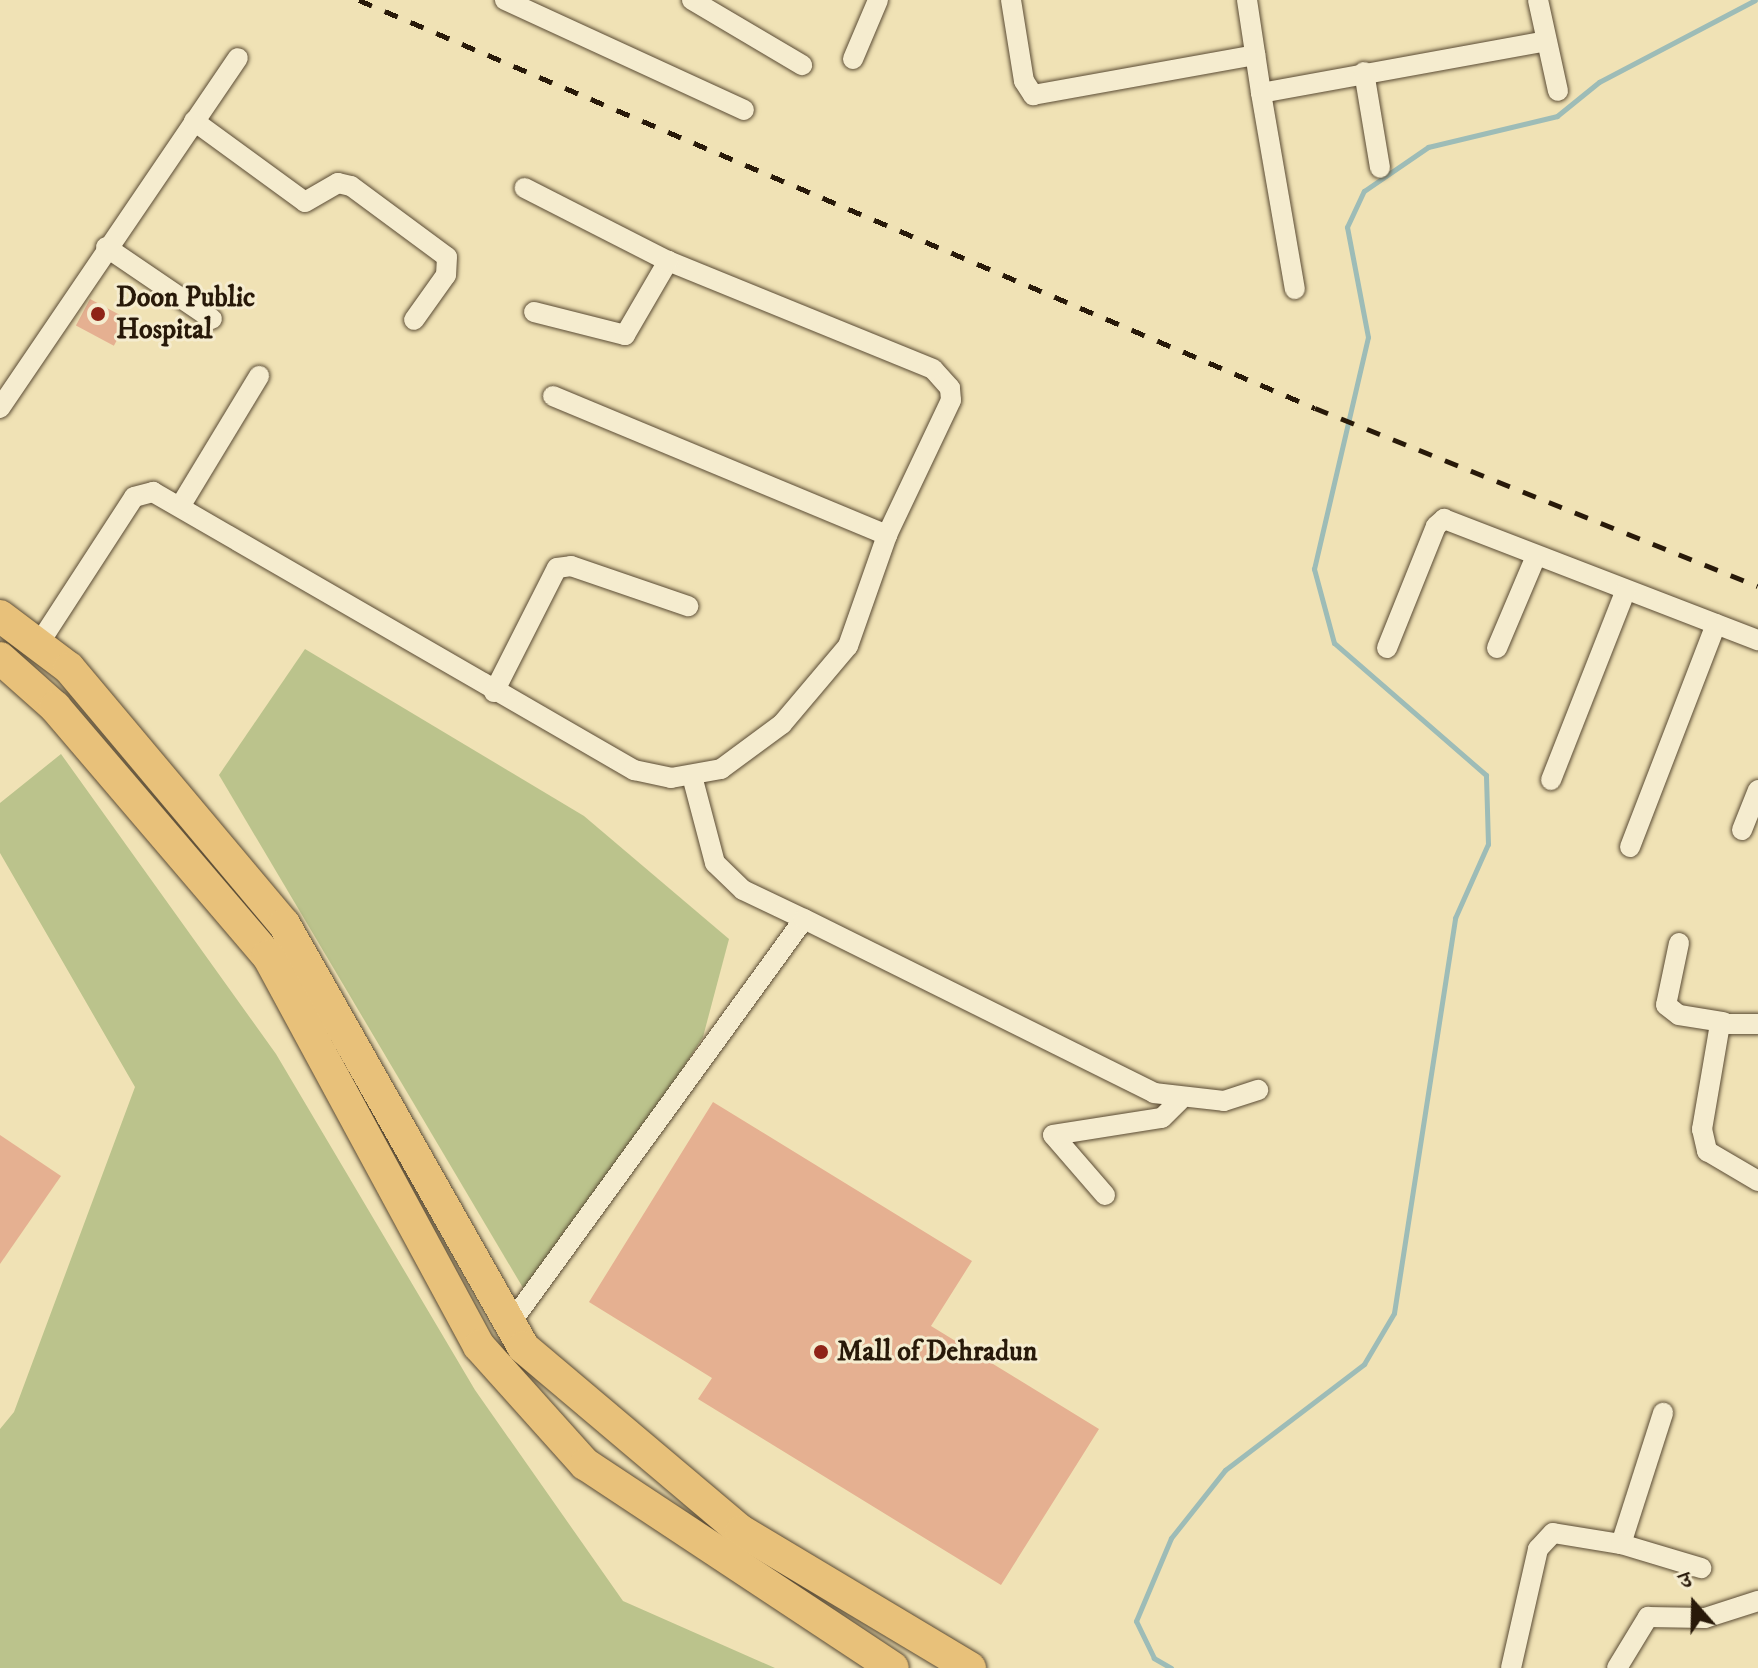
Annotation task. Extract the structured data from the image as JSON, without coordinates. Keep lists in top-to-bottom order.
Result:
{
  "places": ["Doon Public Hospital", "Mall of Dehradun"],
  "north": "top"
}
